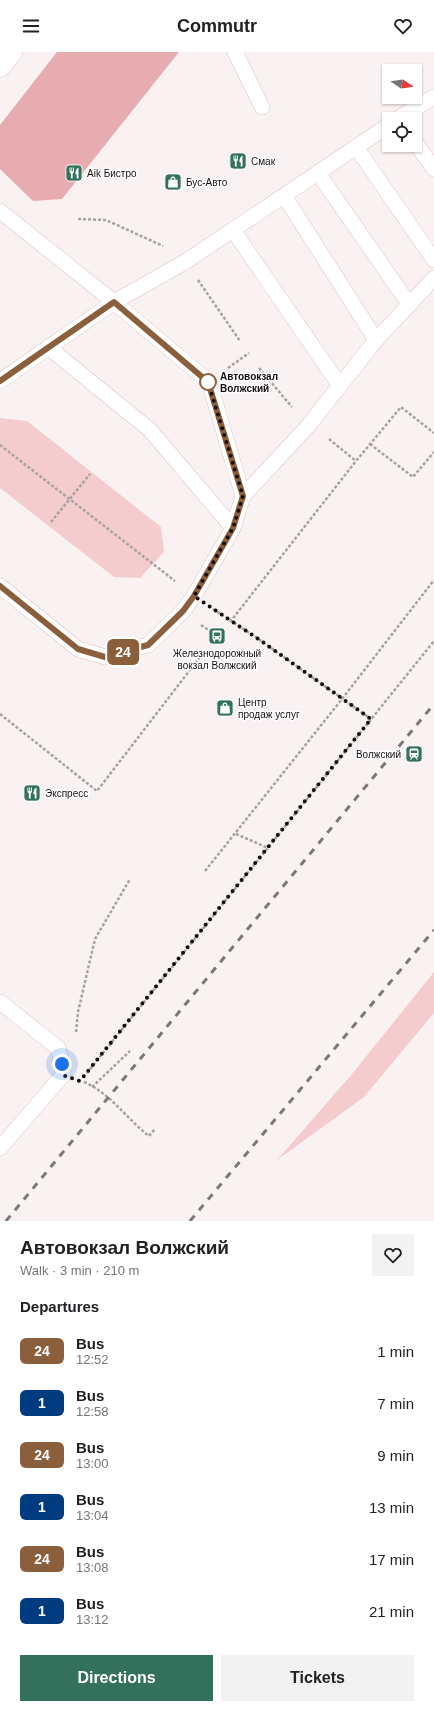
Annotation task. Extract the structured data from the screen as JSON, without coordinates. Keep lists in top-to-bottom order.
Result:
{
  "places": {
    "restaurant": ["Смак", "Aik Бистро", "Экспресс"],
    "shop": ["Бус-Авто", "Центр продаж услуг"],
    "other": ["Автовокзал Волжский"],
    "bus stop": ["Железнодорожный вокзал Волжский"],
    "station": ["Волжский"]
  },
  "lines": ["bus line 24"],
  "north": "right",
  "page": {
    "header": "Commutr",
    "on_map": "24",
    "heading": [
      ["Автовокзал Волжский", "Walk · 3 min · 210 m"],
      "Departures"
    ],
    "list": [
      {
        "mark": "24",
        "name": "Bus",
        "note": "12:52",
        "value": "1 min"
      },
      {
        "mark": "1",
        "name": "Bus",
        "note": "12:58",
        "value": "7 min"
      },
      {
        "mark": "24",
        "name": "Bus",
        "note": "13:00",
        "value": "9 min"
      },
      {
        "mark": "1",
        "name": "Bus",
        "note": "13:04",
        "value": "13 min"
      },
      {
        "mark": "24",
        "name": "Bus",
        "note": "13:08",
        "value": "17 min"
      },
      {
        "mark": "1",
        "name": "Bus",
        "note": "13:12",
        "value": "21 min"
      }
    ],
    "buttons": ["Directions", "Tickets"]
  }
}
